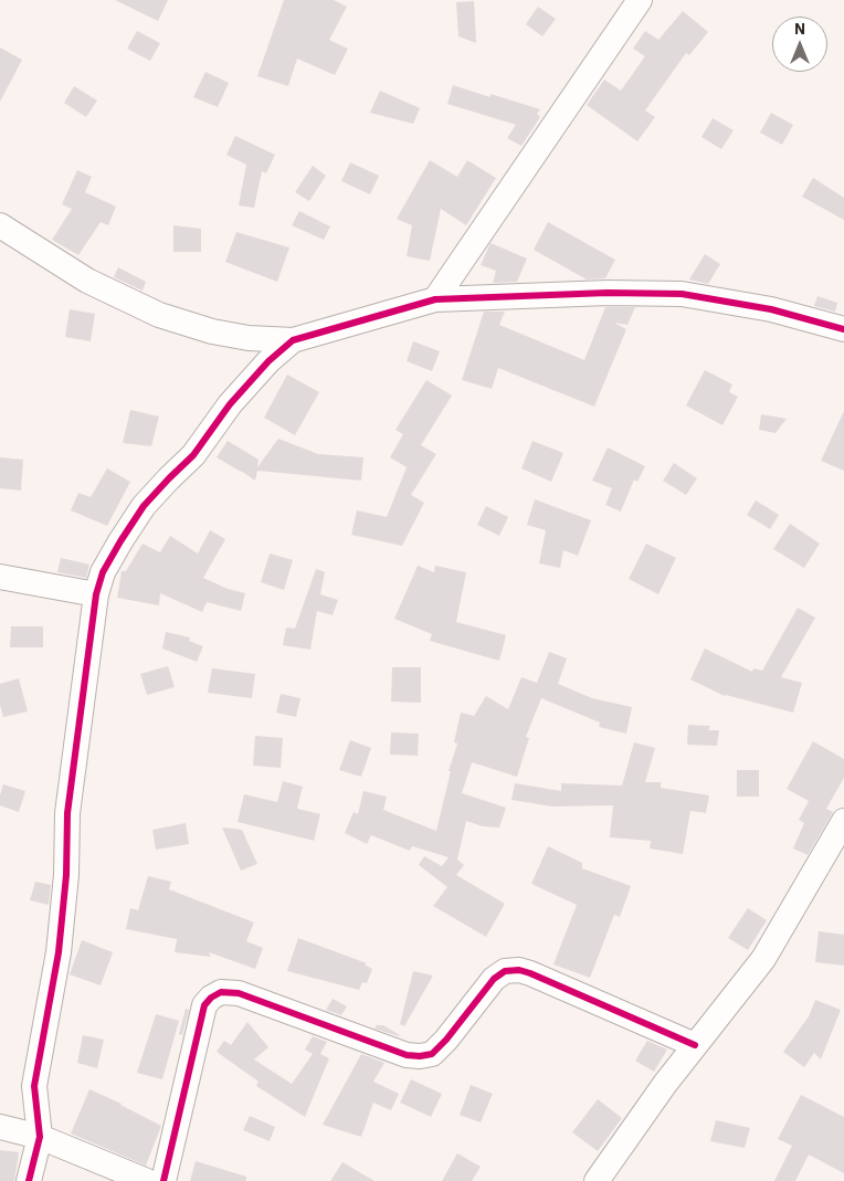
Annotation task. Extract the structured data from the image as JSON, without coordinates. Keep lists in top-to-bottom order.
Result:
{
  "north": "top"
}
